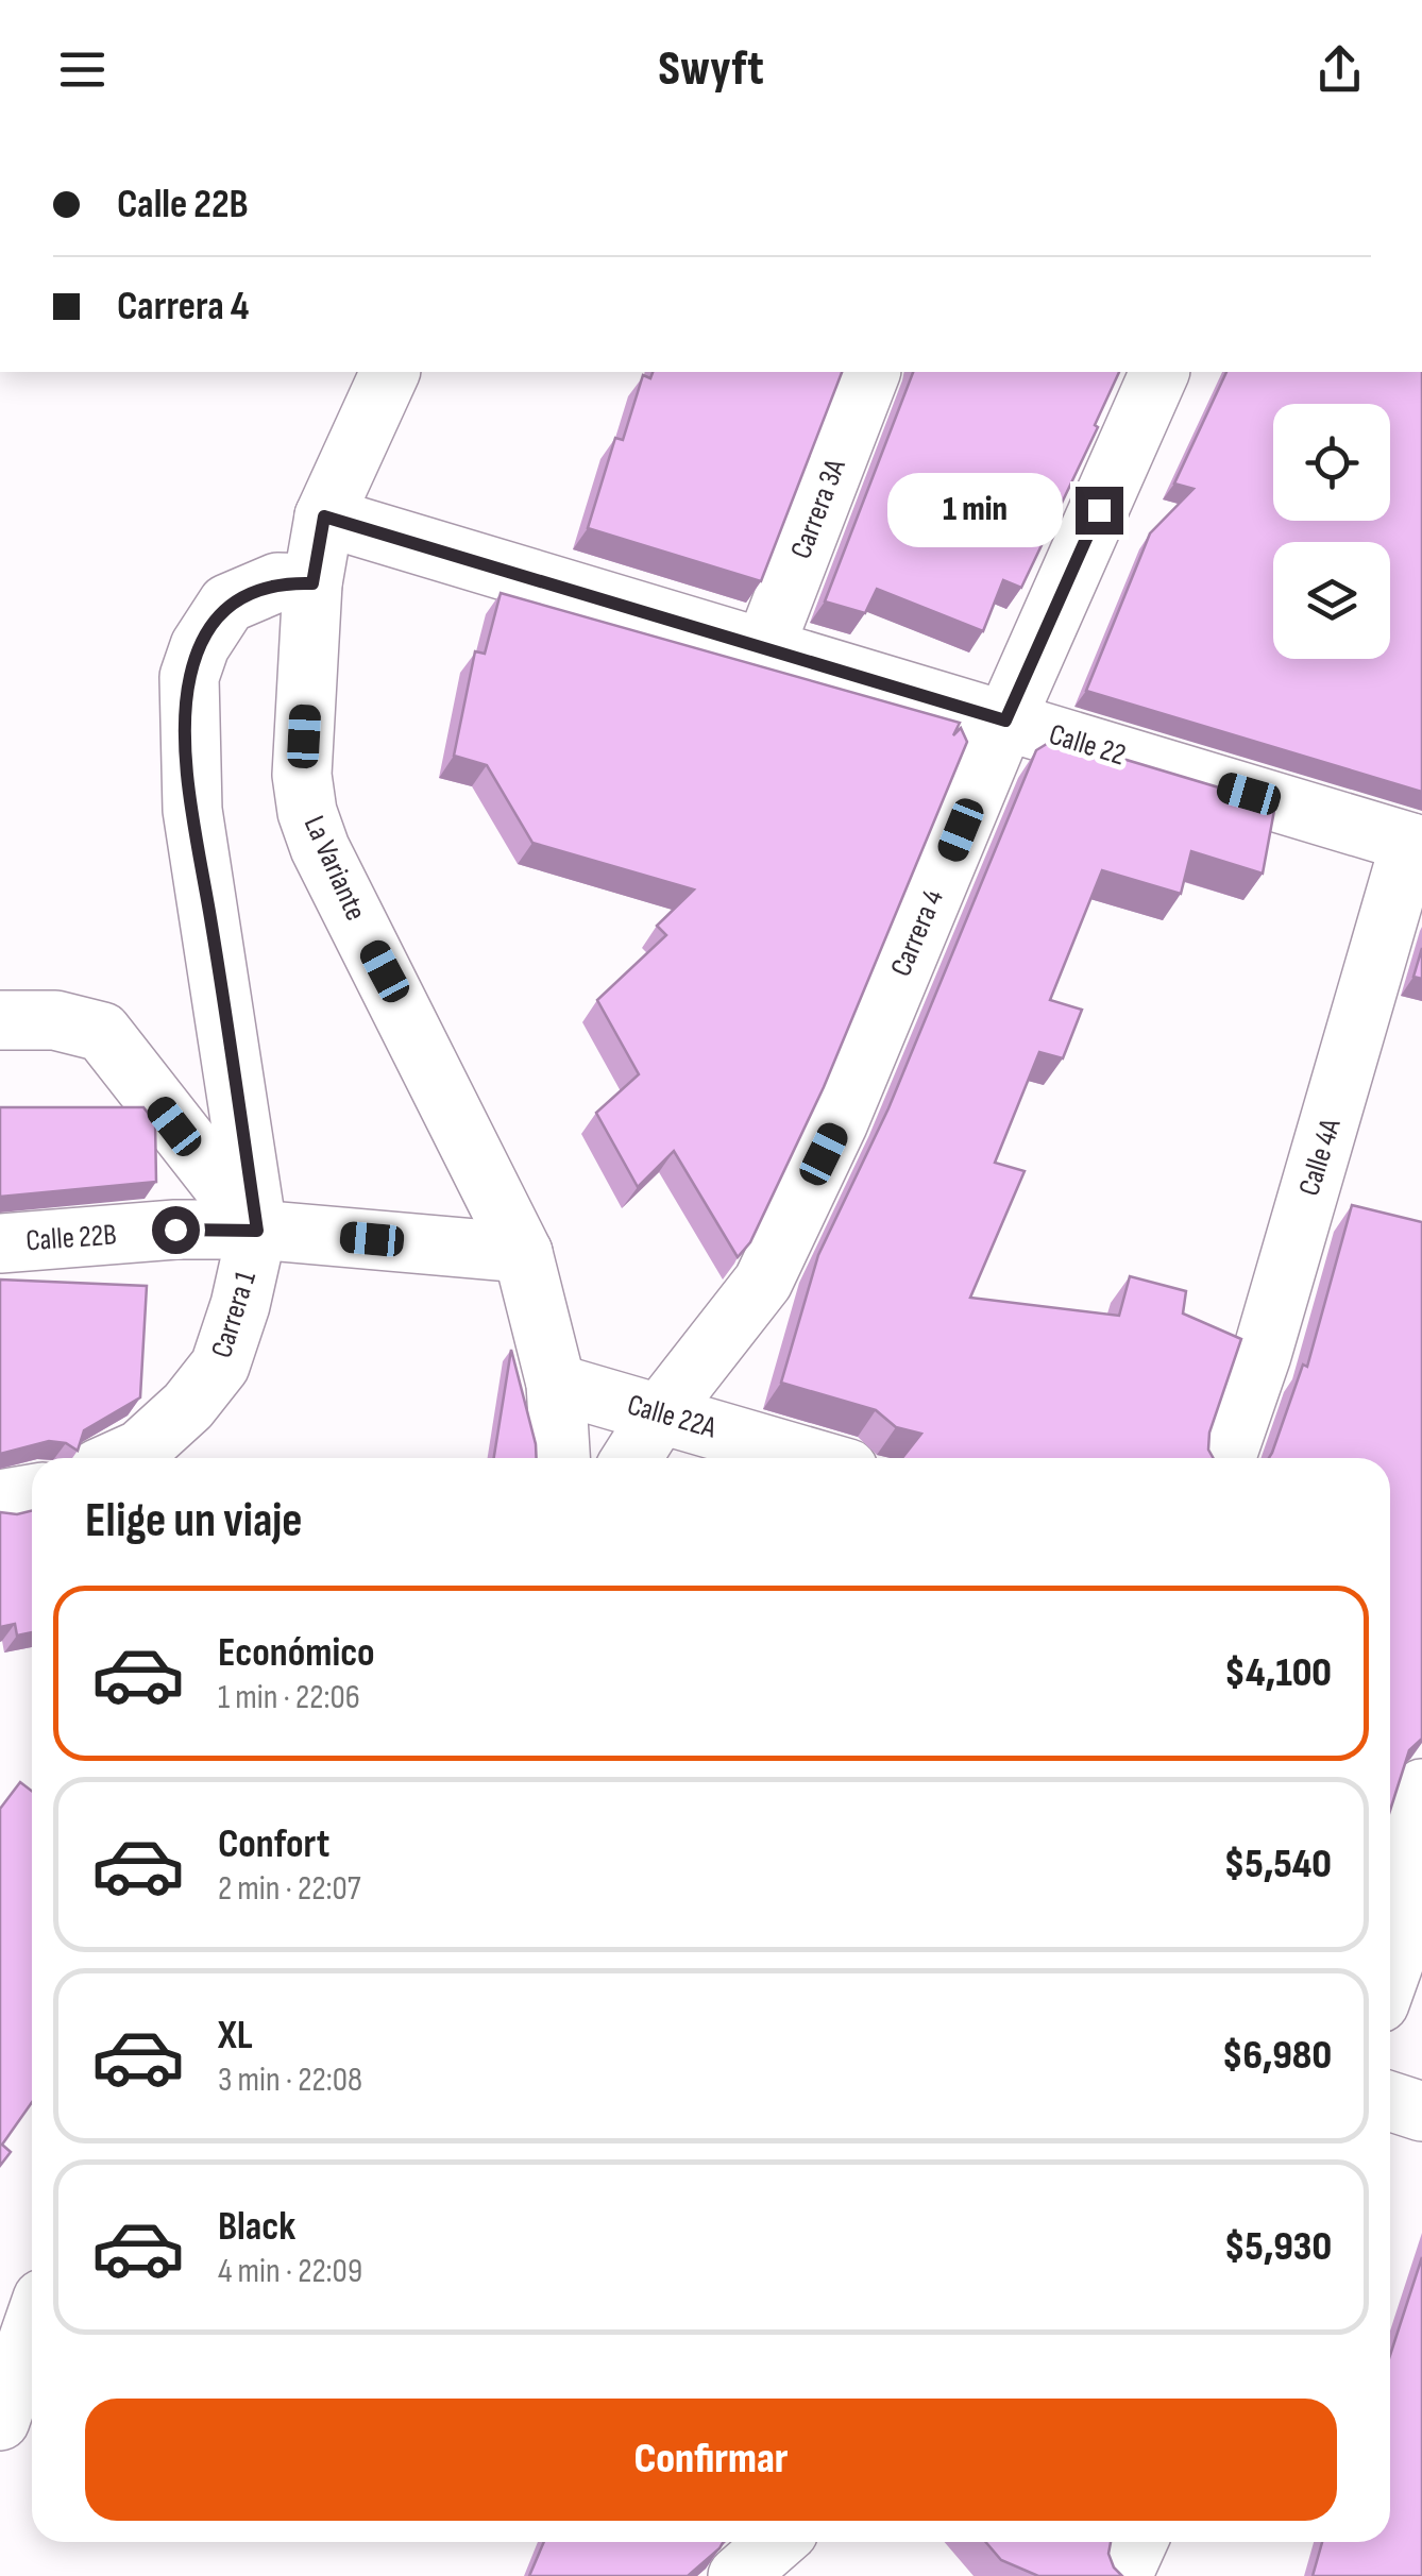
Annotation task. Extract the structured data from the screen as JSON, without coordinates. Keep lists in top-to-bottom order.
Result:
{
  "streets": {
    "street": [
      "Carrera 3A",
      "Calle 22",
      "La Variante",
      "Carrera 4",
      "Calle 4A",
      "Calle 22B",
      "Carrera 1",
      "Calle 22A"
    ]
  },
  "crossings": [
    ["Carrera 3A", "Calle 22"],
    ["Calle 22", "La Variante"],
    ["Calle 22", "Carrera 4"],
    ["Calle 22", "Calle 4A"],
    ["La Variante", "Calle 22B"],
    ["La Variante", "Carrera 1"],
    ["La Variante", "Calle 22A"],
    ["Carrera 4", "Calle 22A"],
    ["Calle 22B", "Carrera 1"]
  ],
  "page": {
    "header": "Swyft",
    "banner": ["Calle 22B", "Carrera 4"],
    "bubble": "1 min",
    "heading": "Elige un viaje",
    "list": [
      {
        "name": "Económico",
        "note": "1 min · 22:06",
        "value": "$4,100"
      },
      {
        "name": "Confort",
        "note": "2 min · 22:07",
        "value": "$5,540"
      },
      {
        "name": "XL",
        "note": "3 min · 22:08",
        "value": "$6,980"
      },
      {
        "name": "Black",
        "note": "4 min · 22:09",
        "value": "$5,930"
      }
    ],
    "buttons": "Confirmar"
  }
}
